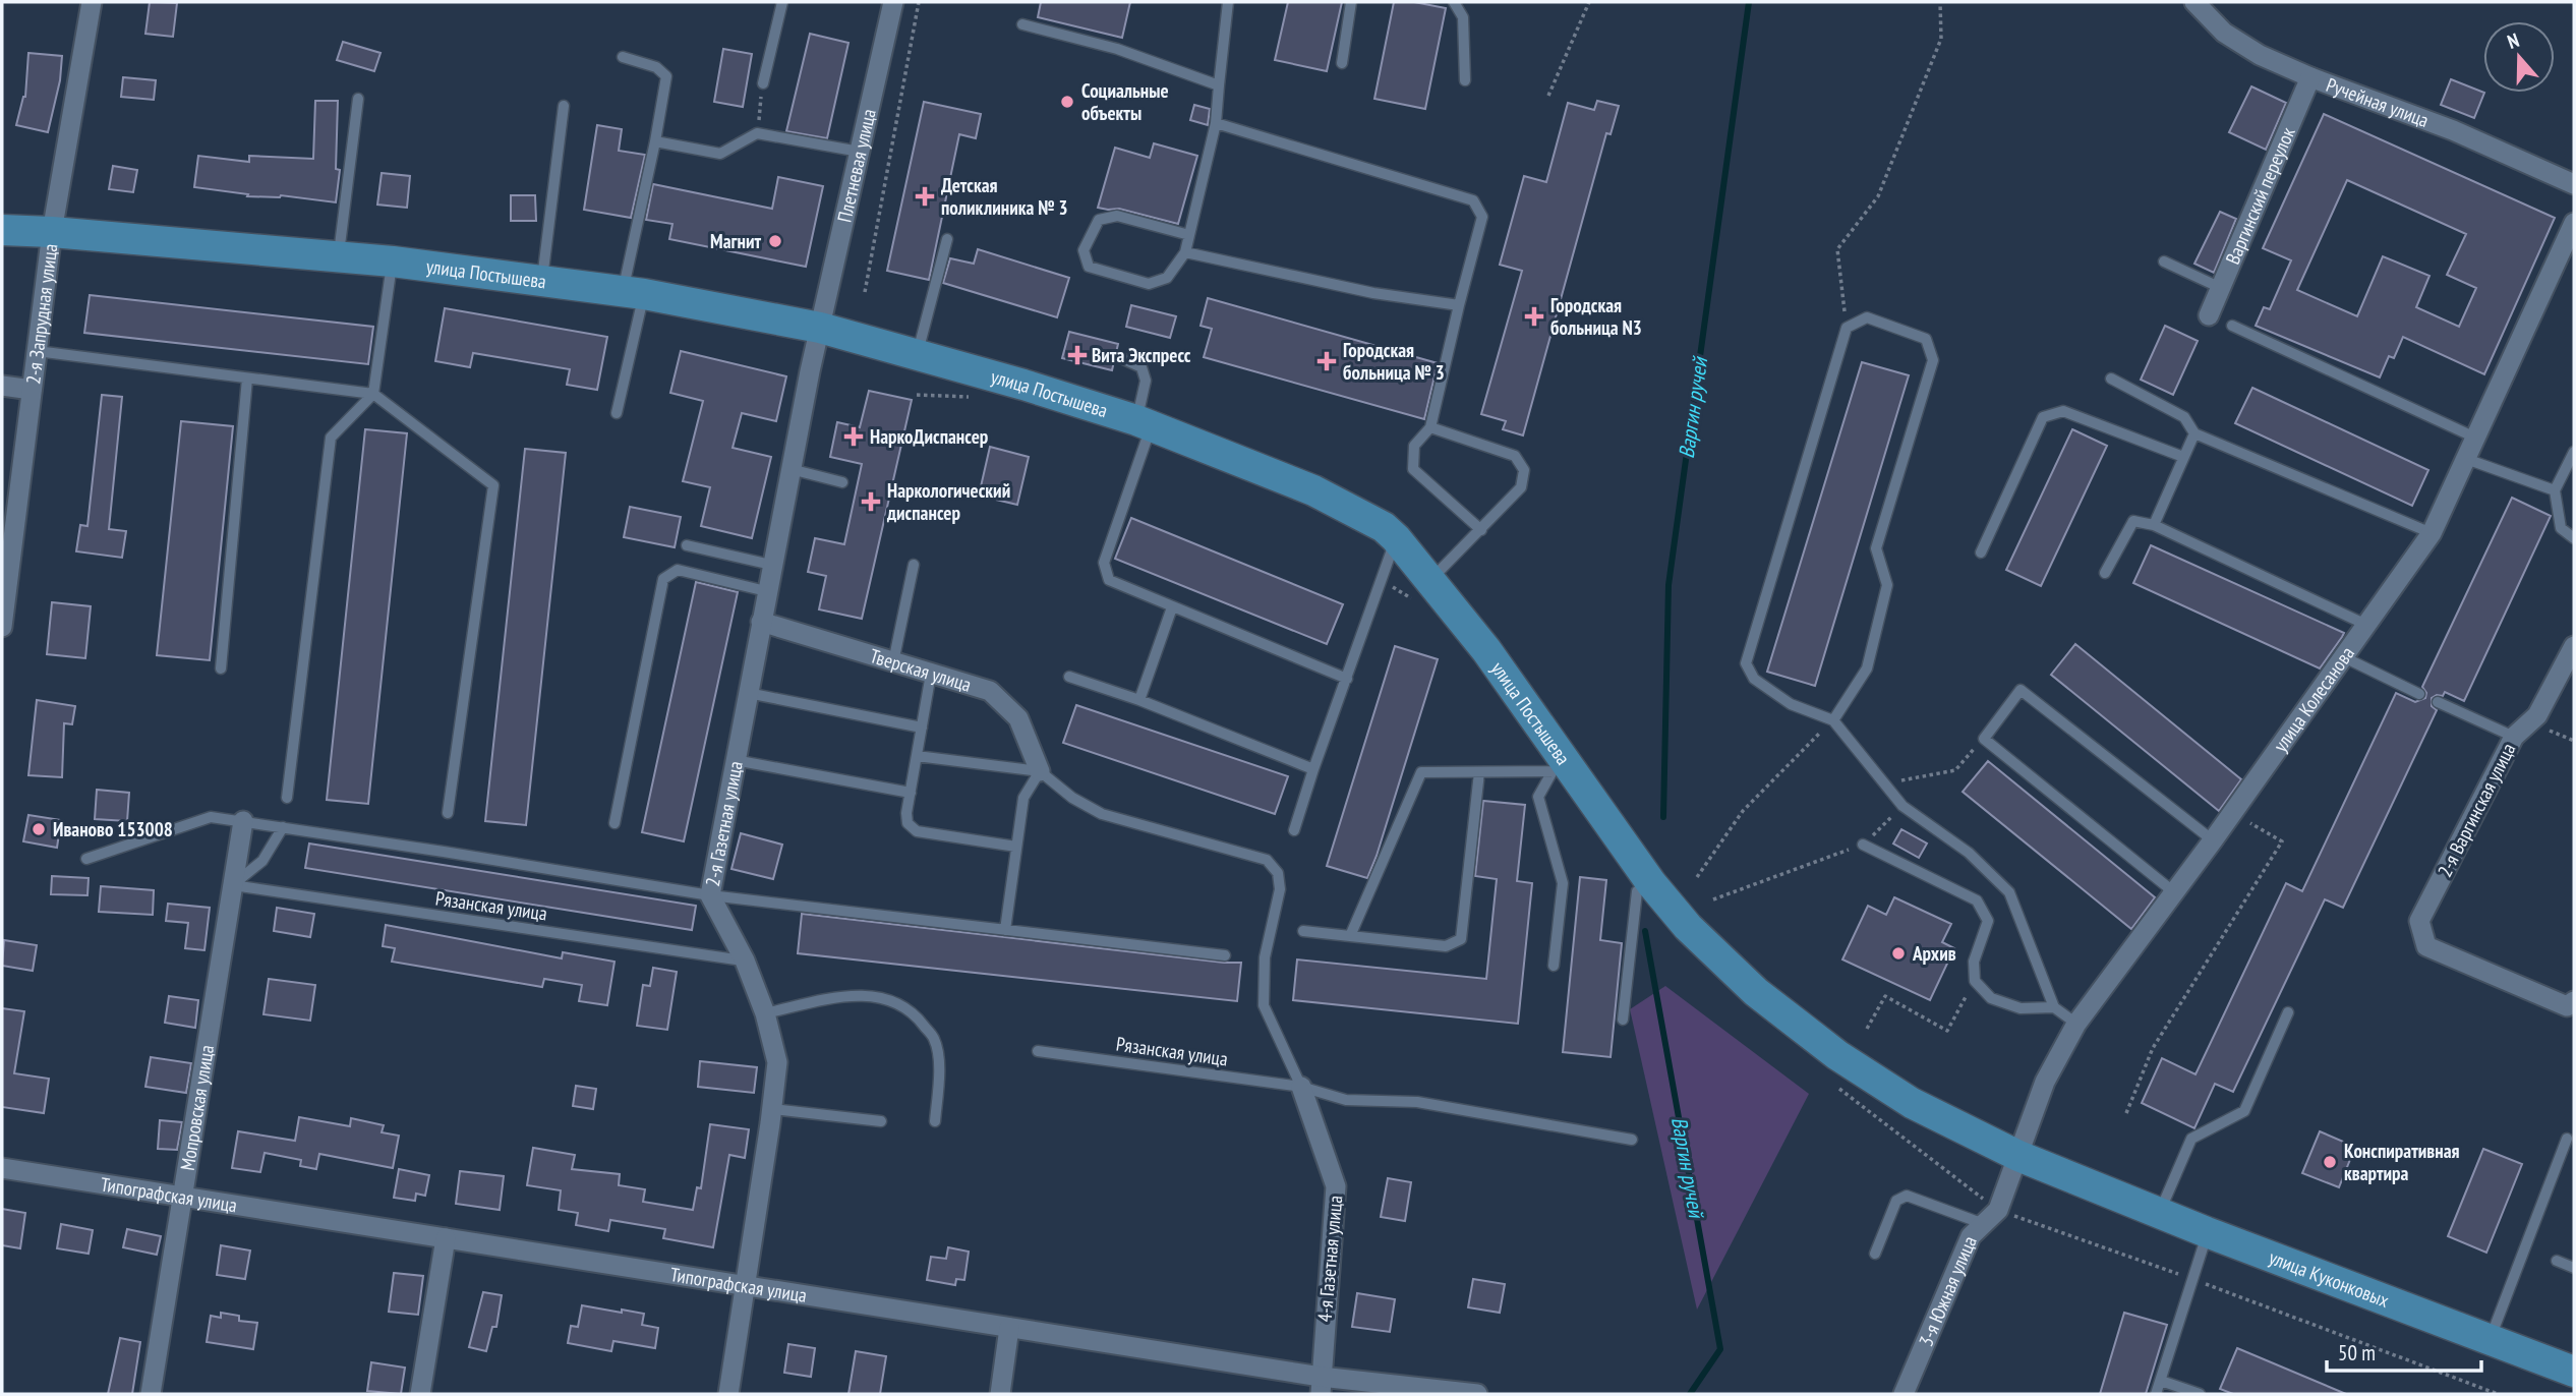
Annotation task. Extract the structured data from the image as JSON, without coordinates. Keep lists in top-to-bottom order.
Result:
{
  "streets": {
    "main road": ["улица Постышева", "улица Куконковых"],
    "street": [
      "Ручейная улица",
      "Плетневая улица",
      "Варгинский переулок",
      "2-я Запрудная улица",
      "Тверская улица",
      "улица Колесанова",
      "2-я Варгинская улица",
      "2-я Газетная улица",
      "Мопровская улица",
      "Типографская улица",
      "4-я Газетная улица",
      "3-я Южная улица"
    ],
    "lane": ["Рязанская улица"]
  },
  "crossings": [
    ["Ручейная улица", "Варгинский переулок"],
    ["Плетневая улица", "улица Постышева"],
    ["Плетневая улица", "2-я Газетная улица"],
    ["улица Постышева", "2-я Запрудная улица"],
    ["улица Постышева", "2-я Газетная улица"],
    ["улица Постышева", "улица Куконковых"],
    ["Тверская улица", "2-я Газетная улица"],
    ["улица Колесанова", "улица Куконковых"],
    ["улица Колесанова", "3-я Южная улица"],
    ["2-я Газетная улица", "Рязанская улица"],
    ["2-я Газетная улица", "Типографская улица"],
    ["Рязанская улица", "Мопровская улица"],
    ["Рязанская улица", "4-я Газетная улица"],
    ["Мопровская улица", "Типографская улица"],
    ["Типографская улица", "4-я Газетная улица"],
    ["улица Куконковых", "3-я Южная улица"]
  ],
  "water": ["Варгин ручей"],
  "places": {
    "other": [
      "Социальные объекты",
      "Магнит",
      "Иваново 153008",
      "Архив",
      "Конспиративная квартира"
    ],
    "health": [
      "Детская поликлиника № 3",
      "Городская больница N3",
      "Вита Экспресс",
      "Городская больница № 3",
      "НаркоДиспансер",
      "Наркологический диспансер"
    ]
  },
  "scale_bar": "50 m",
  "north": "top"
}
